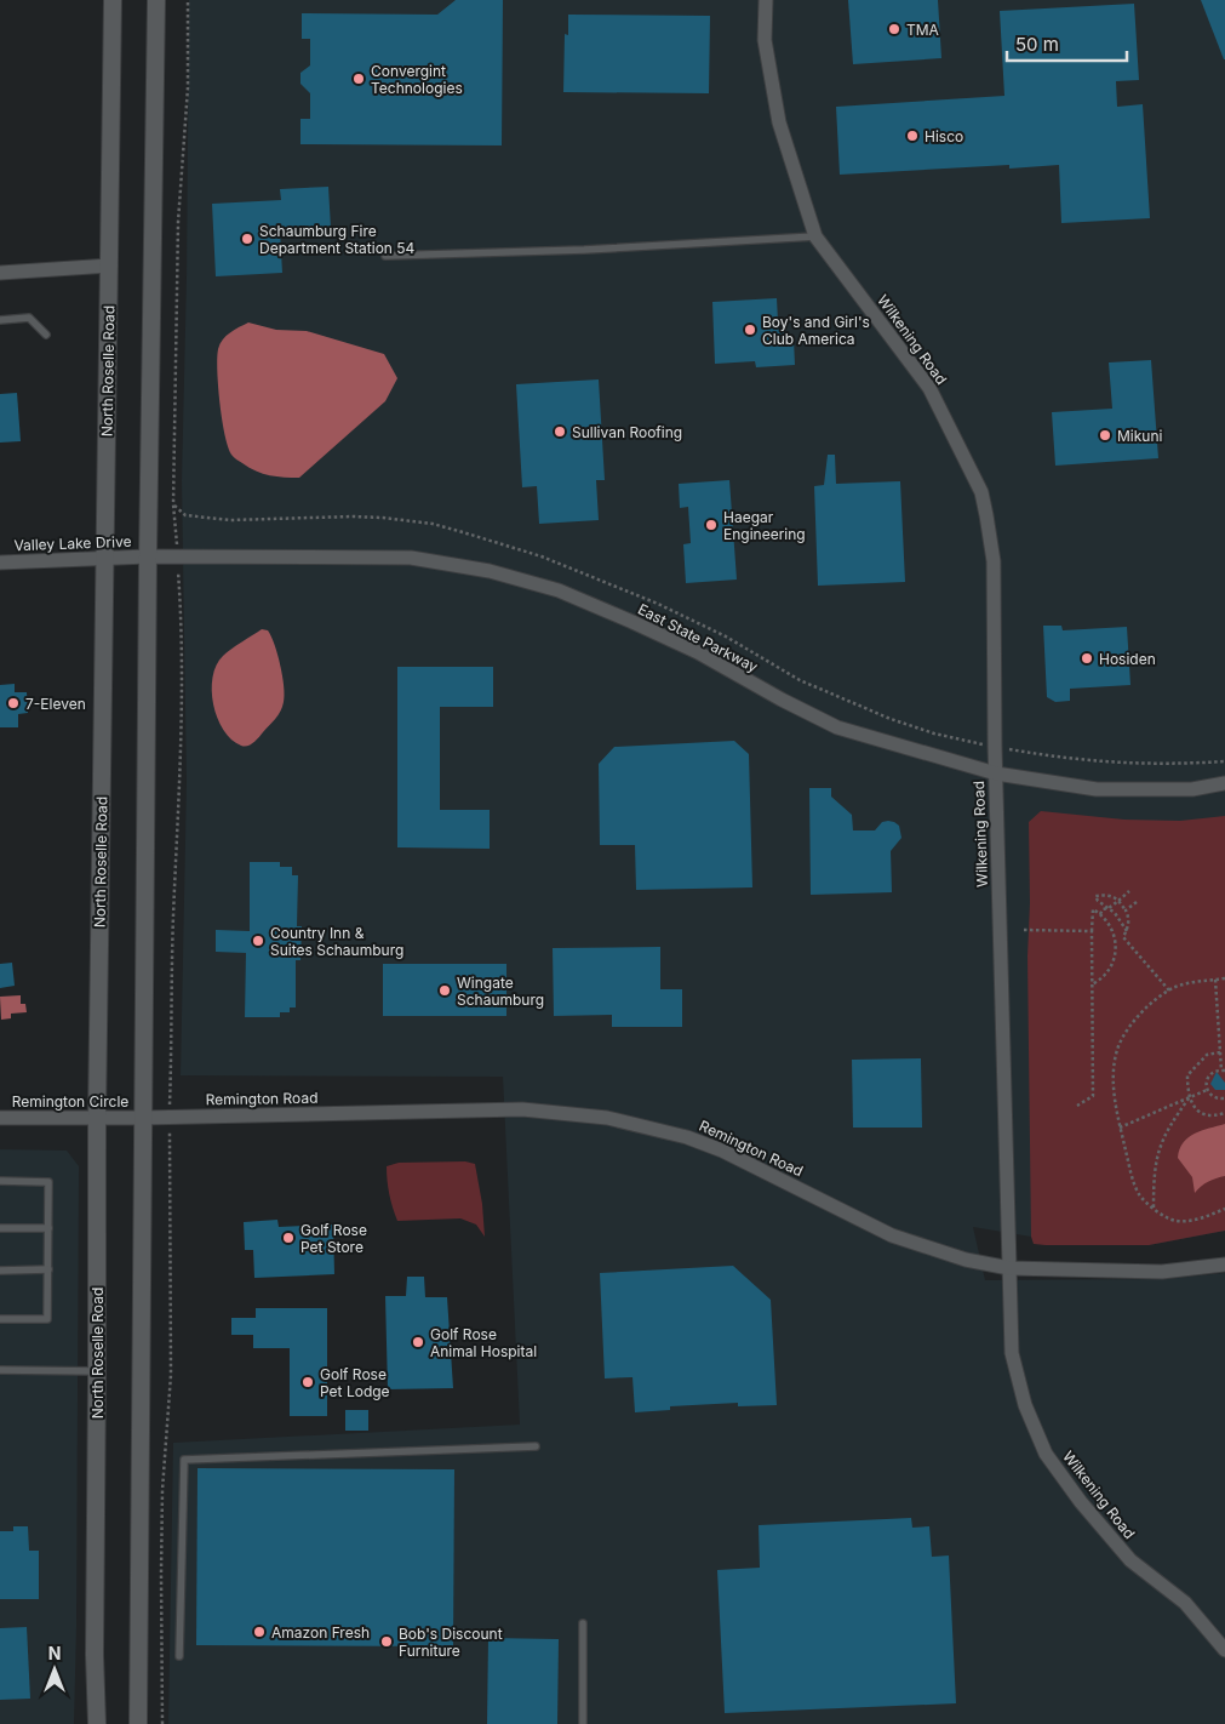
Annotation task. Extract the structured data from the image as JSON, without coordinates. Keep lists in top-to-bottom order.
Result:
{
  "streets": {
    "main road": ["North Roselle Road"],
    "street": [
      "Wilkening Road",
      "Valley Lake Drive",
      "East State Parkway",
      "Remington Road",
      "Remington Circle"
    ]
  },
  "crossings": [
    ["Wilkening Road", "East State Parkway"],
    ["Wilkening Road", "Remington Road"],
    ["North Roselle Road", "Valley Lake Drive"],
    ["North Roselle Road", "Remington Circle"],
    ["Valley Lake Drive", "East State Parkway"],
    ["Remington Road", "Remington Circle"]
  ],
  "places": [
    "TMA",
    "Convergint Technologies",
    "Hisco",
    "Schaumburg Fire Department Station 54",
    "Boy's and Girl's Club America",
    "Sullivan Roofing",
    "Mikuni",
    "Haegar Engineering",
    "Hosiden",
    "7-Eleven",
    "Country Inn & Suites Schaumburg",
    "Wingate Schaumburg",
    "Golf Rose Pet Store",
    "Golf Rose Animal Hospital",
    "Golf Rose Pet Lodge",
    "Amazon Fresh",
    "Bob's Discount Furniture"
  ],
  "scale_bar": "50 m",
  "north": "top"
}
